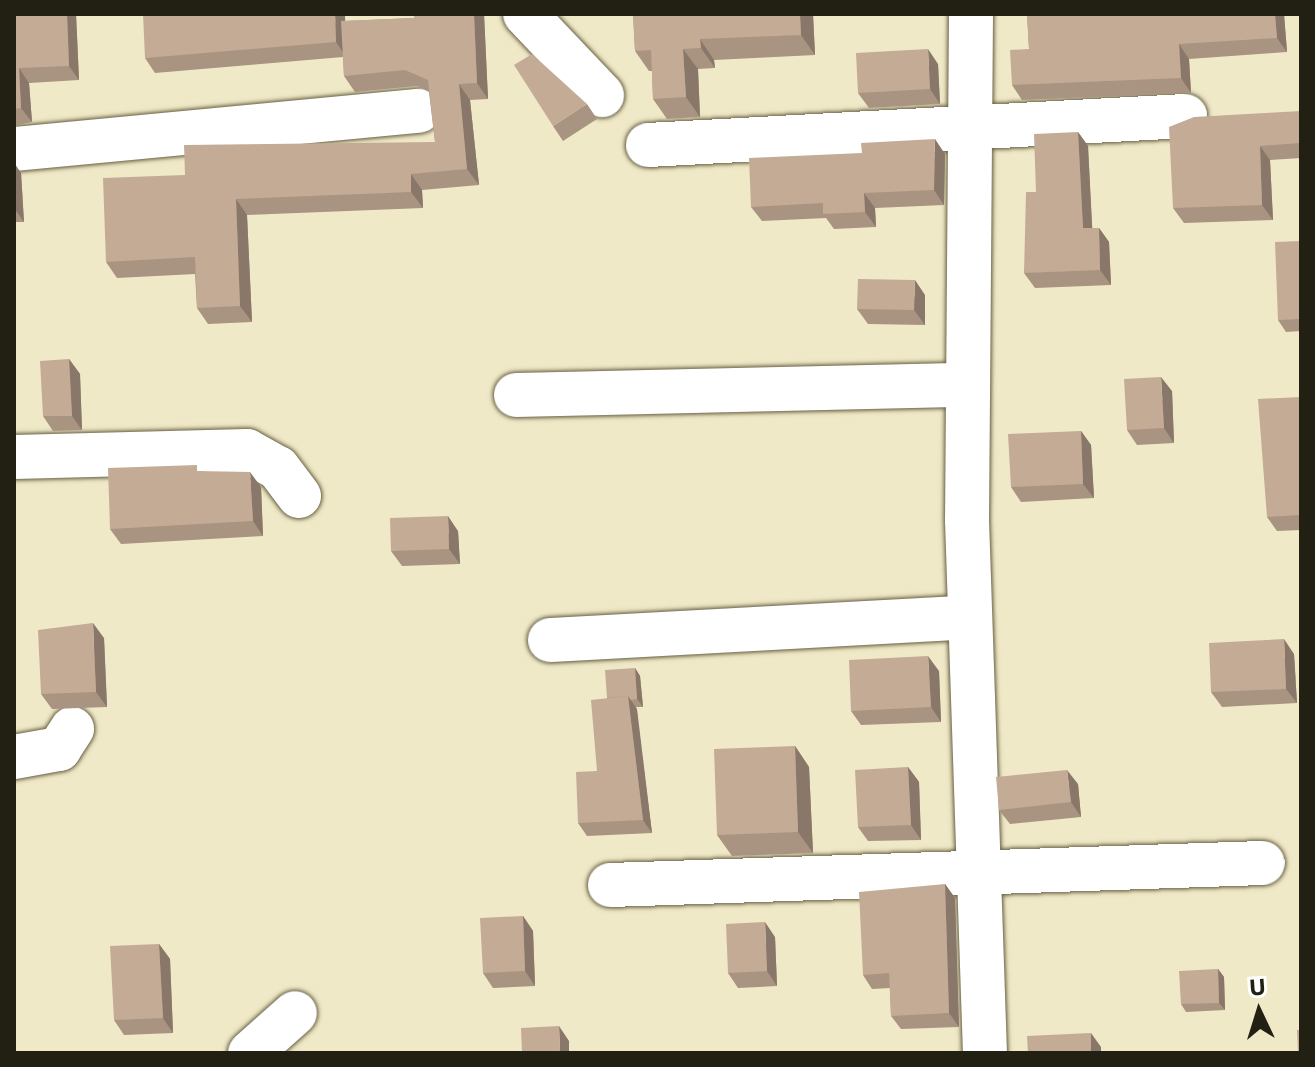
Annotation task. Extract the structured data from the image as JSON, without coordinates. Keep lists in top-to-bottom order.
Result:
{
  "north": "top"
}
